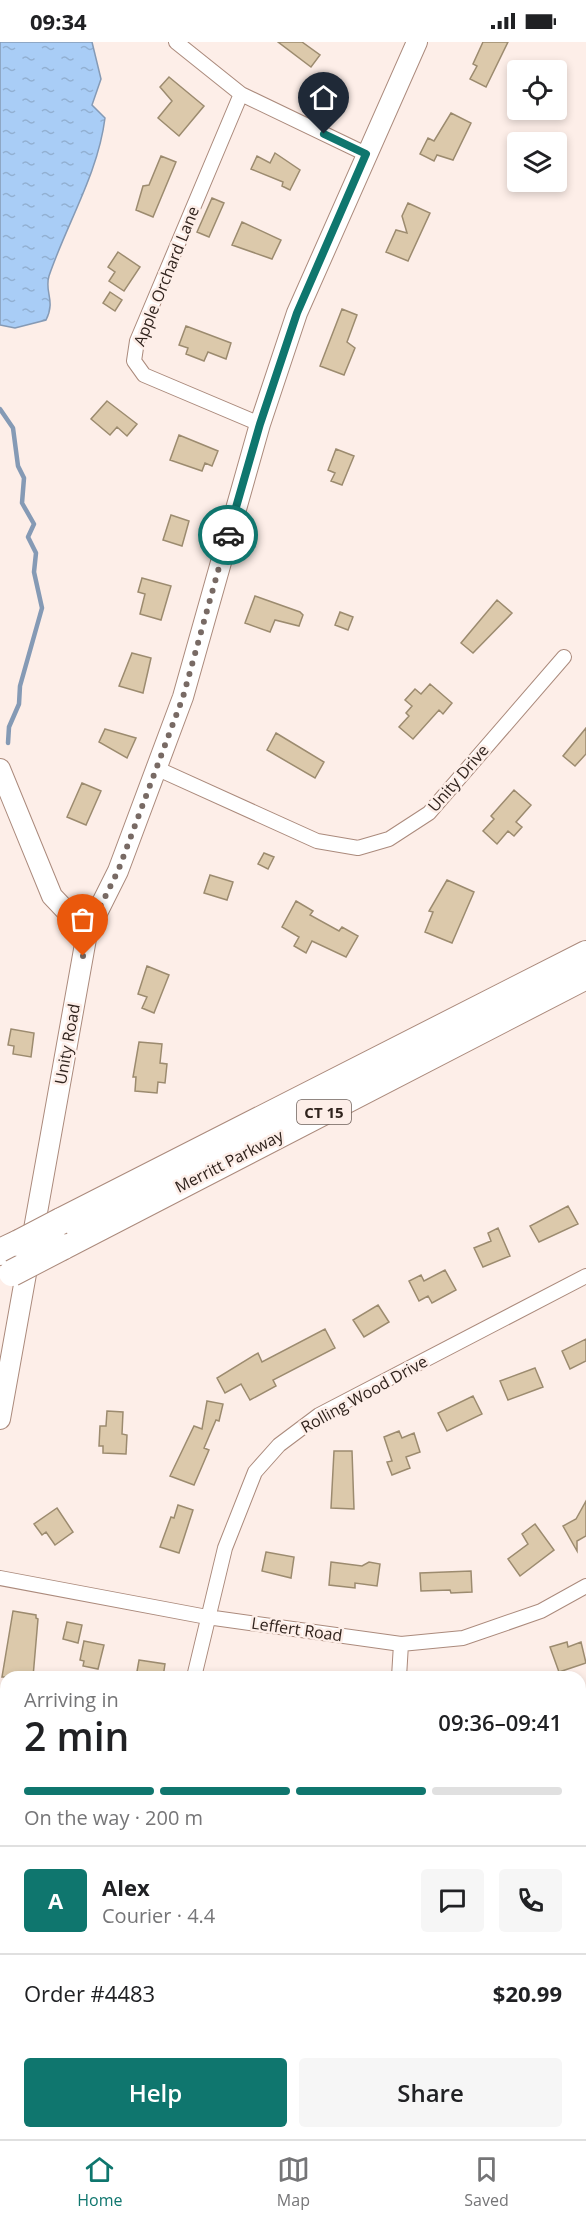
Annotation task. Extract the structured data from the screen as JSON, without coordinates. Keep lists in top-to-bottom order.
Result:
{
  "streets": {
    "highway": ["CT 15", "Merritt Parkway"],
    "main road": ["Unity Road"],
    "street": [
      "Apple Orchard Lane",
      "Unity Drive",
      "Rolling Wood Drive",
      "Leffert Road"
    ]
  },
  "crossings": [
    ["Apple Orchard Lane", "Unity Road"],
    ["Unity Drive", "Unity Road"],
    ["Rolling Wood Drive", "Leffert Road"]
  ],
  "page": {
    "status": "09:34",
    "heading": ["2 min", "Arriving in", "09:36–09:41"],
    "panel": [
      "Alex",
      "Courier · 4.4",
      "Order #4483",
      "$20.99"
    ],
    "bar": "On the way · 200 m",
    "round": "A",
    "buttons": ["Help", "Share"],
    "tabs": ["Home", "Map", "Saved"]
  }
}
